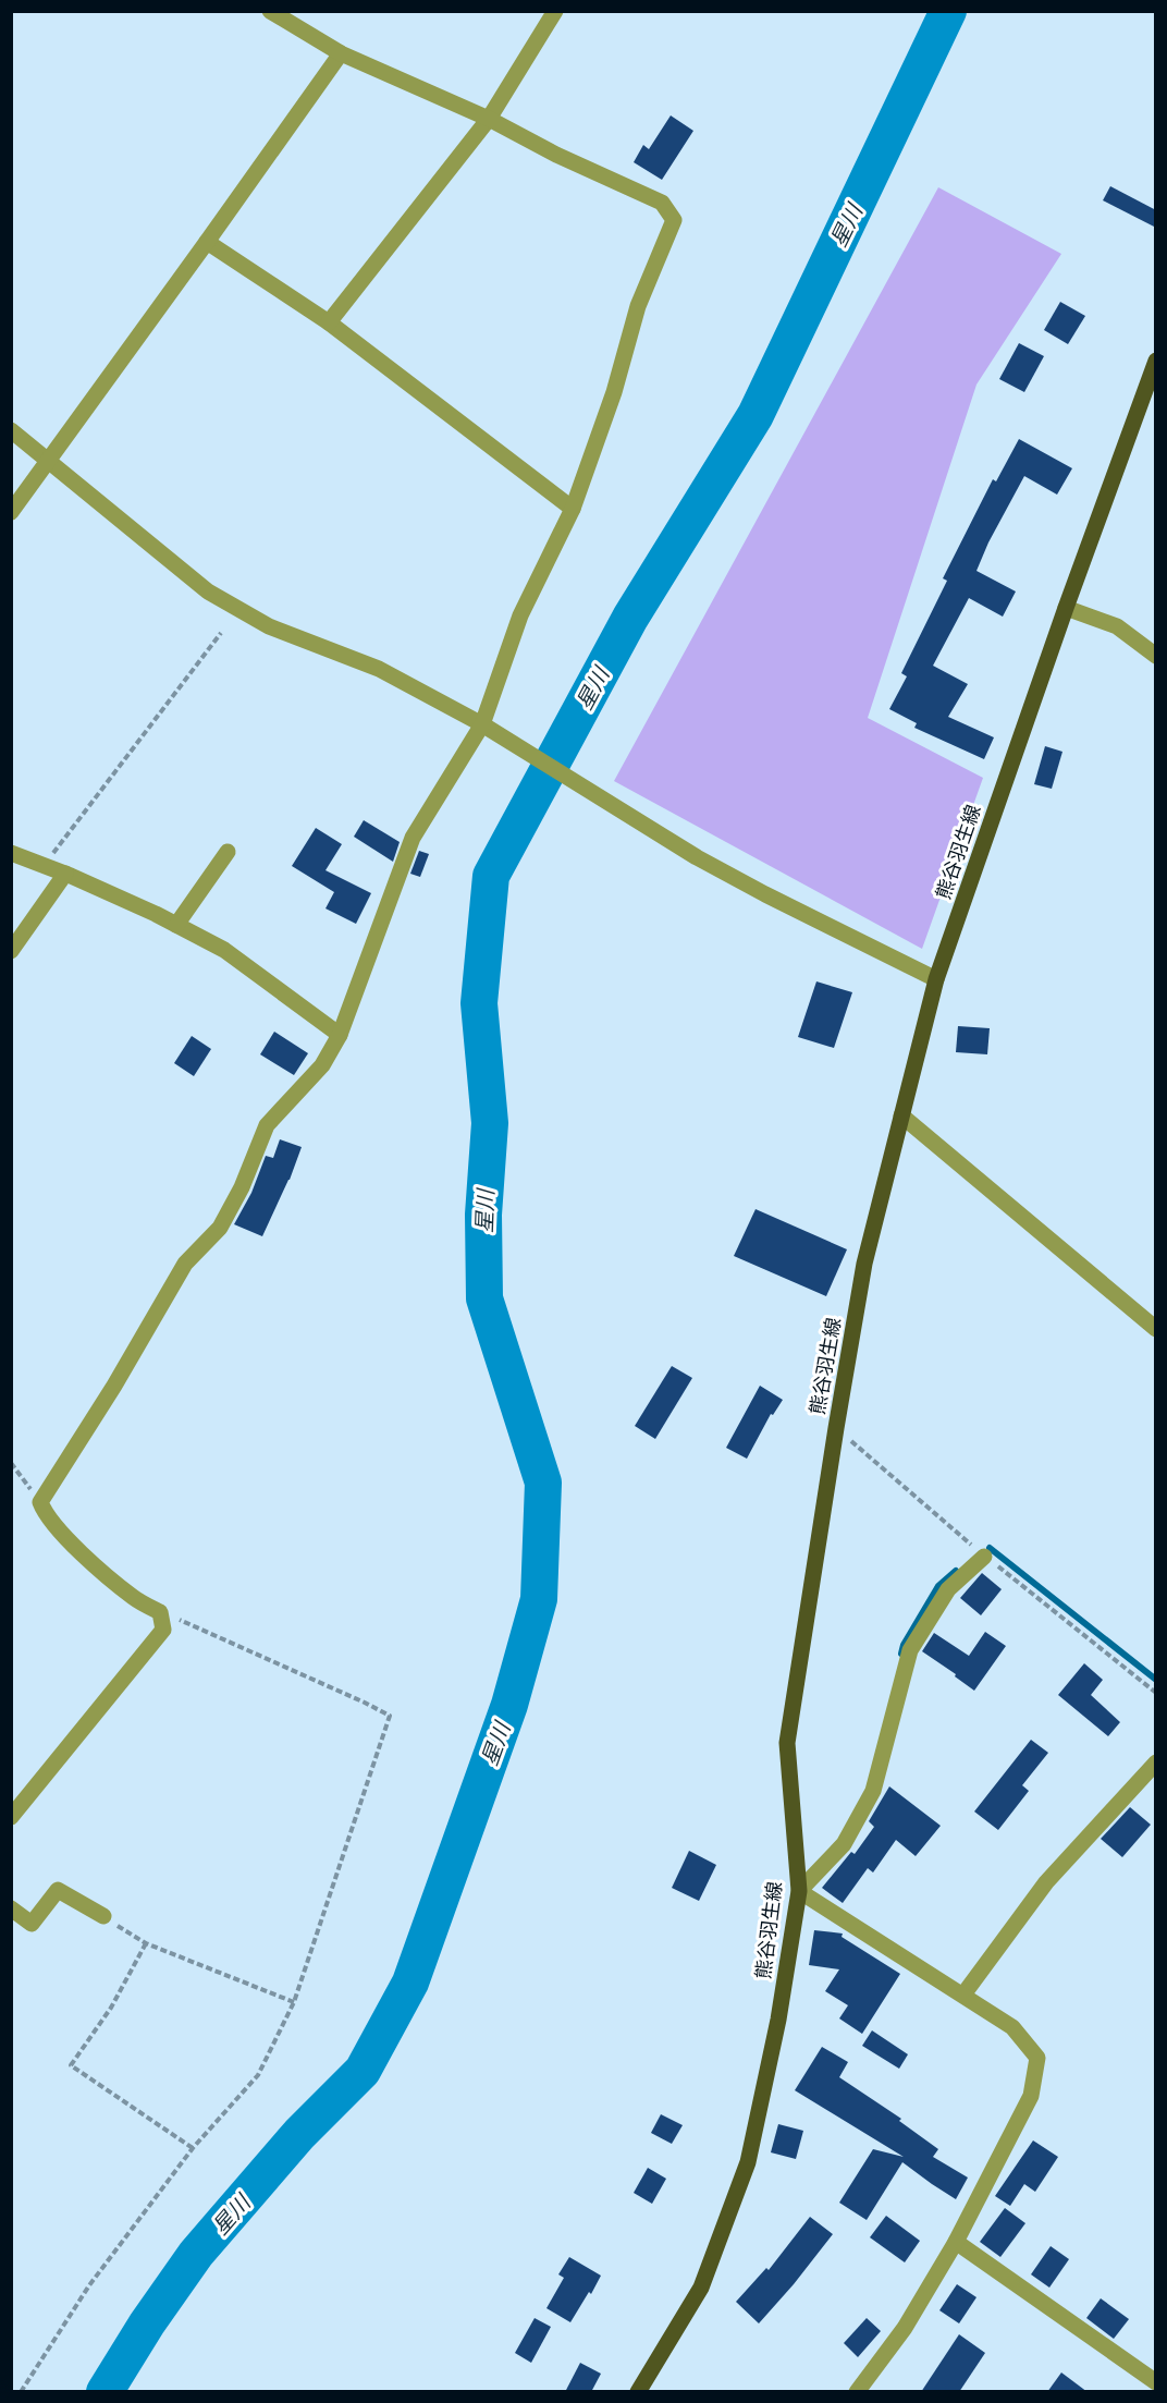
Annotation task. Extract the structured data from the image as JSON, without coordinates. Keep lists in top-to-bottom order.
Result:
{
  "streets": {
    "main road": ["熊谷羽生線"]
  },
  "water": ["星川"]
}
